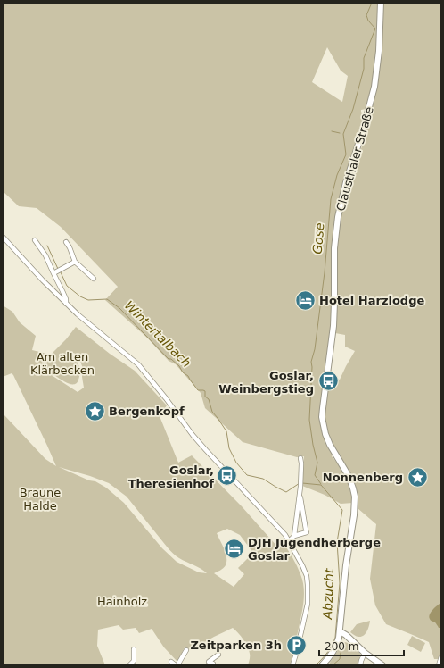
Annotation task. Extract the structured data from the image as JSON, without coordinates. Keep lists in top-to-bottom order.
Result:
{
  "streets": {
    "main road": ["Clausthaler Straße"]
  },
  "water": ["Gose", "Wintertalbach", "Abzucht"],
  "parks": ["Am alten Klärbecken", "Braune Halde", "Hainholz"],
  "places": {
    "hotel": ["Hotel Harzlodge", "DJH Jugendherberge Goslar"],
    "bus stop": ["Goslar, Weinbergstieg", "Goslar, Theresienhof"],
    "place": ["Bergenkopf", "Nonnenberg"],
    "parking": ["Zeitparken 3h"]
  },
  "scale_bar": "200 m"
}
